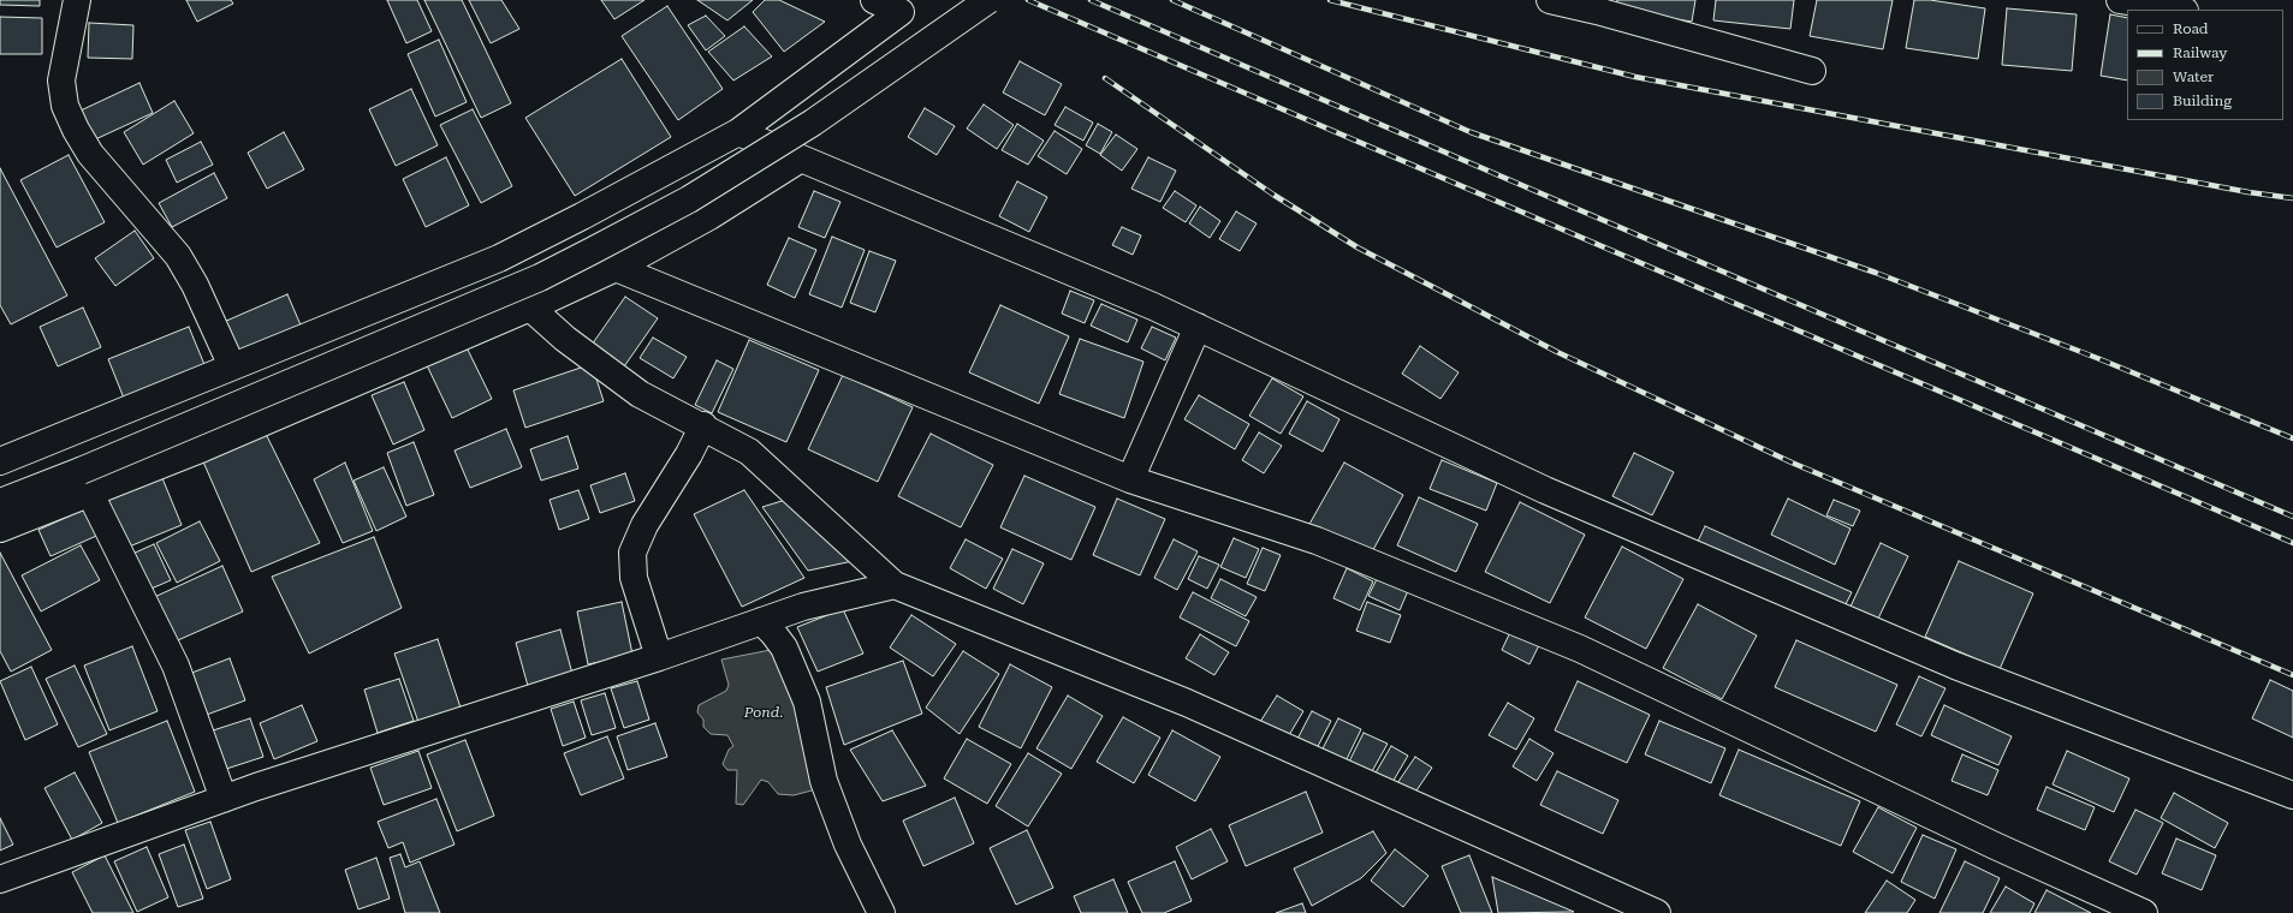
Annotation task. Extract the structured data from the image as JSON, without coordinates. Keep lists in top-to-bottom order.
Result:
{
  "water": ["Pond."],
  "legend": [
    "Road",
    "Railway",
    "Water",
    "Building"
  ]
}
